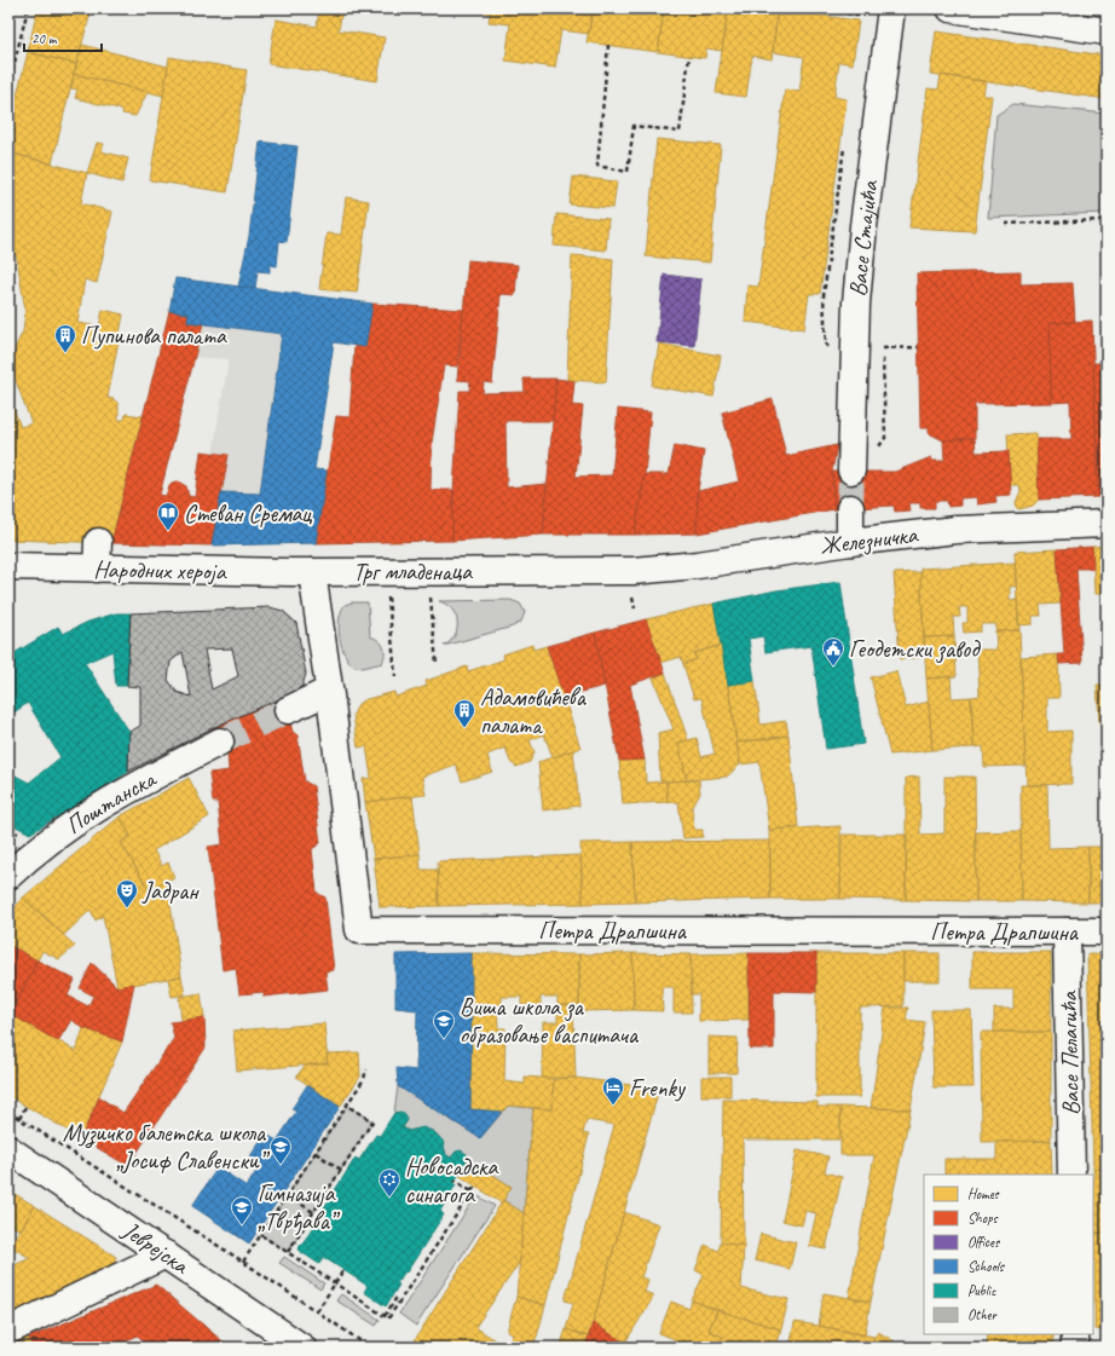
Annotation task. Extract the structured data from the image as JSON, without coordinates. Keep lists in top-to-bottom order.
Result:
{
  "streets": {
    "street": [
      "Васе Стајића",
      "Железничка",
      "Народних хероја",
      "Трг младенаца",
      "Поштанска",
      "Петра Драпшина",
      "Васе Пелагића",
      "Јеврејска"
    ]
  },
  "crossings": [
    ["Железничка", "Трг младенаца"],
    ["Народних хероја", "Трг младенаца"],
    ["Петра Драпшина", "Васе Пелагића"]
  ],
  "places": {
    "building": ["Пупинова палата", "Адамовићева палата"],
    "library": ["Стеван Сремац"],
    "public building": ["Геодетски завод"],
    "theatre": ["Јадран"],
    "school or university": ["Виша школа за образовање васпитача", "Музичко балетска школа „Јосиф Славенски”", "Гимназија „Тврђава”"],
    "hotel": ["Frenky"],
    "synagogue": ["Новосадска синагога"]
  },
  "legend": [
    "Homes",
    "Shops",
    "Offices",
    "Schools",
    "Public",
    "Other"
  ],
  "scale_bar": "20 m"
}
